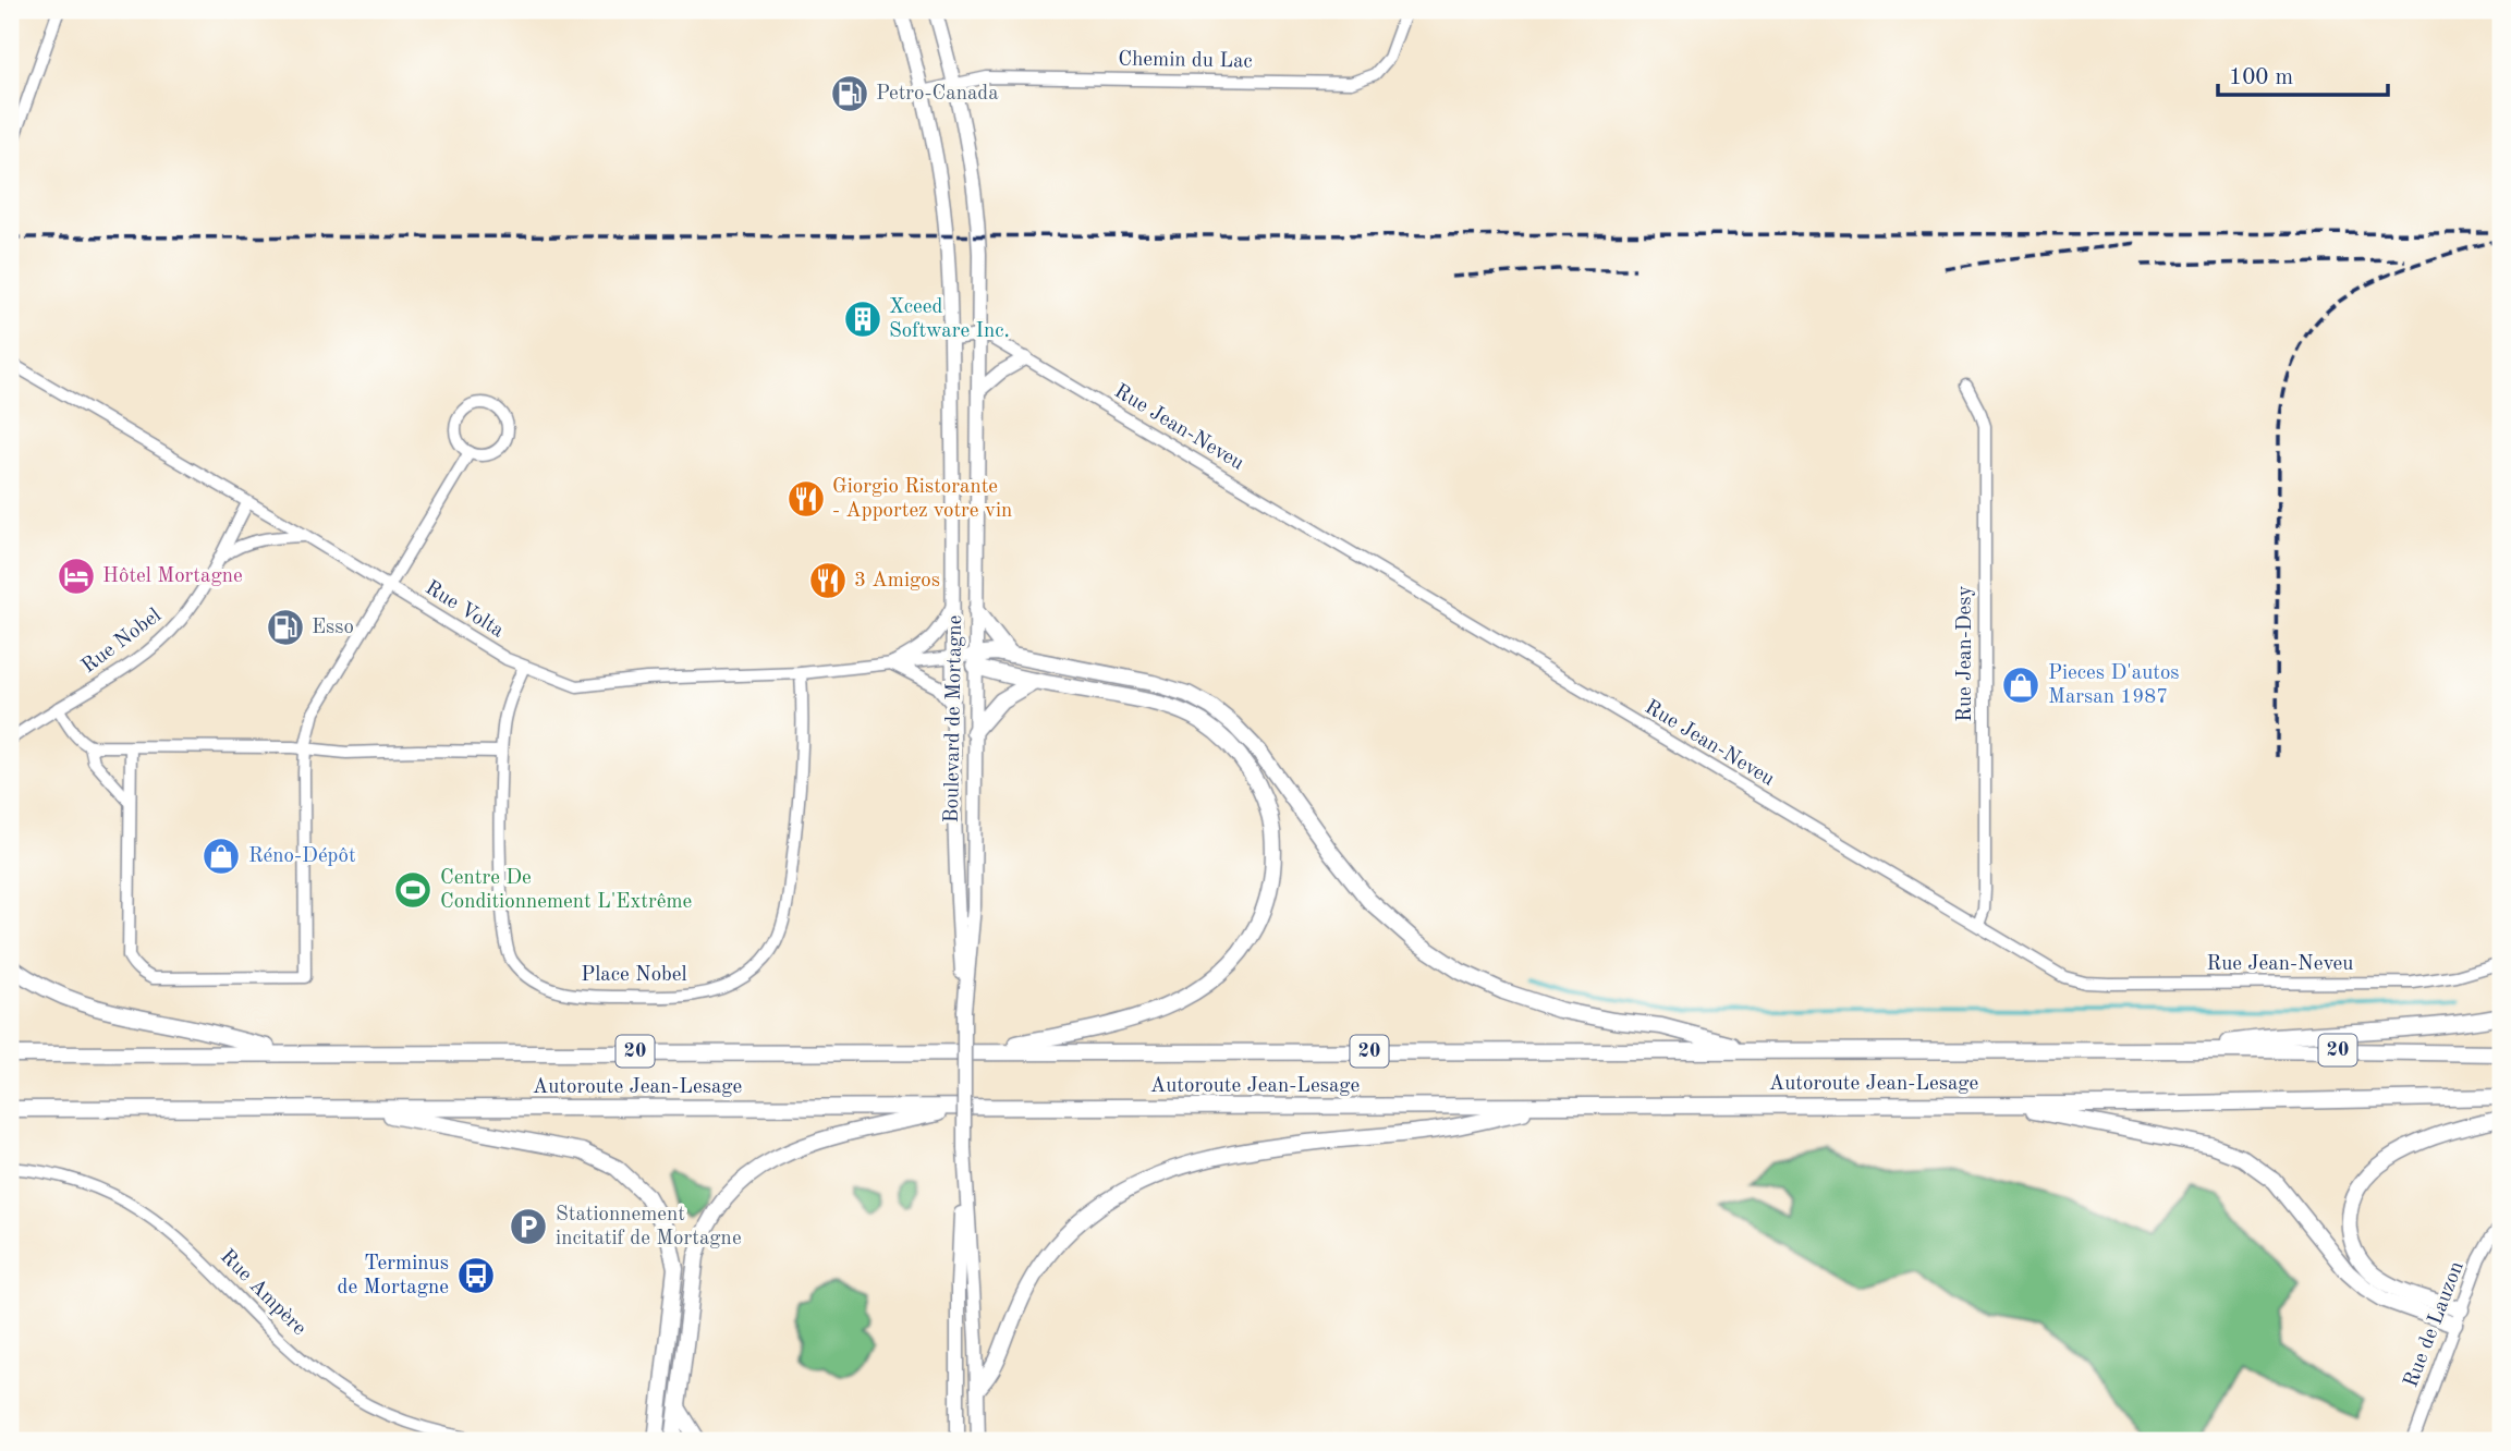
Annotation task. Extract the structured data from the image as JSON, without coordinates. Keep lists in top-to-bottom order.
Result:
{
  "streets": {
    "highway": ["20", "Autoroute Jean-Lesage"],
    "main road": ["Boulevard de Mortagne"],
    "street": [
      "Chemin du Lac",
      "Rue Jean-Neveu",
      "Rue Volta",
      "Rue Nobel",
      "Rue Jean-Desy",
      "Place Nobel",
      "Rue Ampère",
      "Rue de Lauzon"
    ]
  },
  "crossings": [
    ["Chemin du Lac", "Boulevard de Mortagne"],
    ["Rue Jean-Neveu", "Rue Jean-Desy"],
    ["Rue Jean-Neveu", "Boulevard de Mortagne"],
    ["Rue Volta", "Rue Nobel"],
    ["Rue Volta", "Boulevard de Mortagne"],
    ["Rue Volta", "Place Nobel"]
  ],
  "places": {
    "fuel station": ["Petro-Canada", "Esso"],
    "building": ["Xceed Software Inc."],
    "restaurant": ["Giorgio Ristorante - Apportez votre vin", "3 Amigos"],
    "hotel": ["Hôtel Mortagne"],
    "shop": ["Pieces D'autos Marsan 1987", "Réno-Dépôt"],
    "sports": ["Centre De Conditionnement L'Extrême"],
    "parking": ["Stationnement incitatif de Mortagne"],
    "bus stop": ["Terminus de Mortagne"]
  },
  "scale_bar": "100 m"
}
